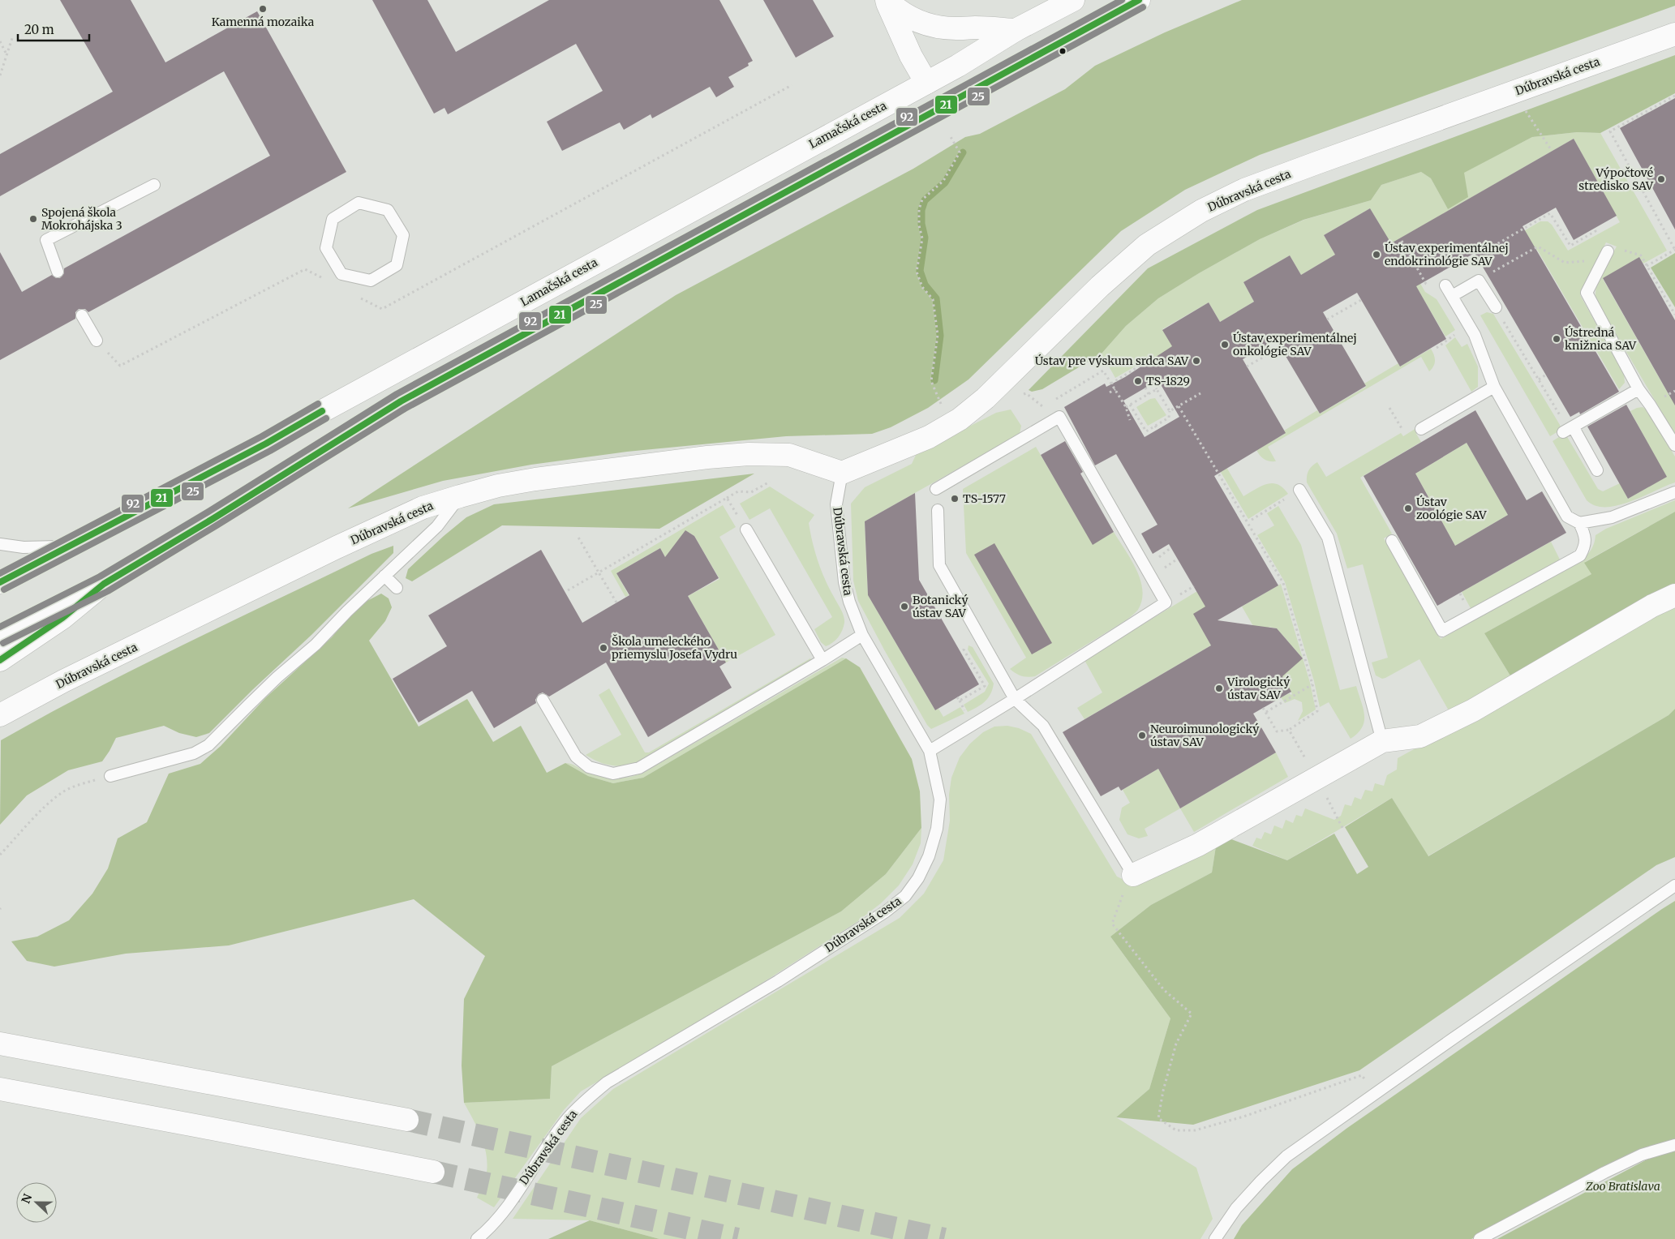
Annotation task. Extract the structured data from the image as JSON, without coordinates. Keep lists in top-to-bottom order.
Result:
{
  "streets": {
    "main road": ["Dúbravská cesta", "Lamačská cesta"]
  },
  "parks": ["Zoo Bratislava"],
  "places": [
    "Kamenná mozaika",
    "Výpočtové stredisko SAV",
    "Spojená škola Mokrohájska 3",
    "Ústav experimentálnej endokrinológie SAV",
    "Ústredná knižnica SAV",
    "Ústav experimentálnej onkológie SAV",
    "Ústav pre výskum srdca SAV",
    "TS-1829",
    "TS-1577",
    "Ústav zoológie SAV",
    "Botanický ústav SAV",
    "Škola umeleckého priemyslu Josefa Vydru",
    "Virologický ústav SAV",
    "Neuroimunologický ústav SAV"
  ],
  "lines": ["transit line 21", "transit line 92", "transit line 25"],
  "scale_bar": "20 m",
  "north": "left"
}
